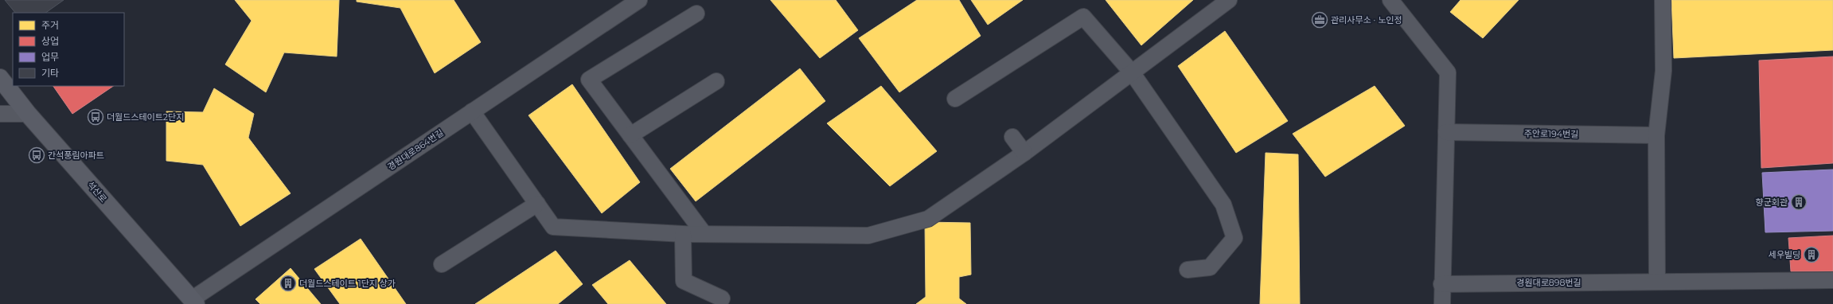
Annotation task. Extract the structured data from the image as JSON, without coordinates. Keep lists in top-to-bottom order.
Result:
{
  "streets": {
    "street": [
      "주안로194번길",
      "경원대로864번길",
      "석산로",
      "경원대로898번길"
    ]
  },
  "crossings": [
    ["경원대로864번길", "석산로"]
  ],
  "places": {
    "office": ["관리사무소 · 노인정"],
    "bus stop": ["더월드스테이트2단지", "간석풍림아파트"],
    "building": ["향군회관", "세우빌딩", "더월드스테이트 1단지 상가"]
  },
  "legend": [
    "주거",
    "상업",
    "업무",
    "기타"
  ]
}
